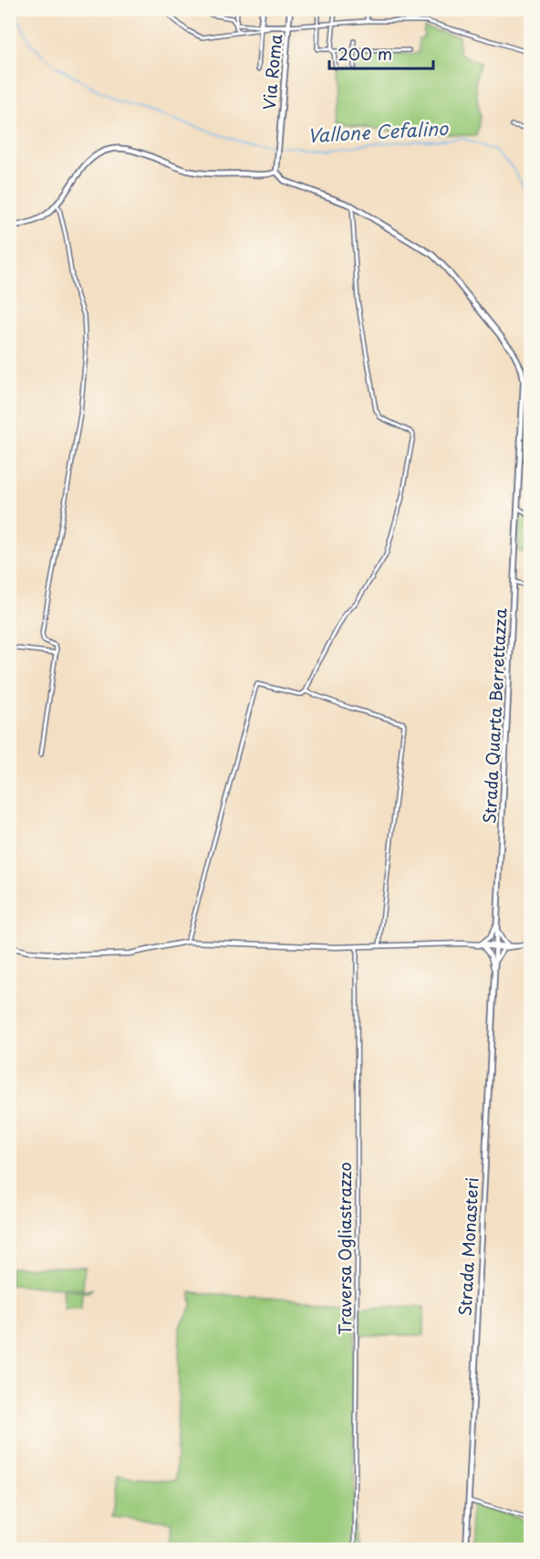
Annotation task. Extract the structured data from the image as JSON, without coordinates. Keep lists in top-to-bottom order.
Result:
{
  "streets": {
    "main road": ["Via Roma", "Strada Quarta Berrettazza", "Strada Monasteri"],
    "street": ["Traversa Ogliastrazzo"]
  },
  "crossings": [
    ["Via Roma", "Strada Quarta Berrettazza"],
    ["Strada Quarta Berrettazza", "Strada Monasteri"]
  ],
  "water": ["Vallone Cefalino"],
  "scale_bar": "200 m"
}
